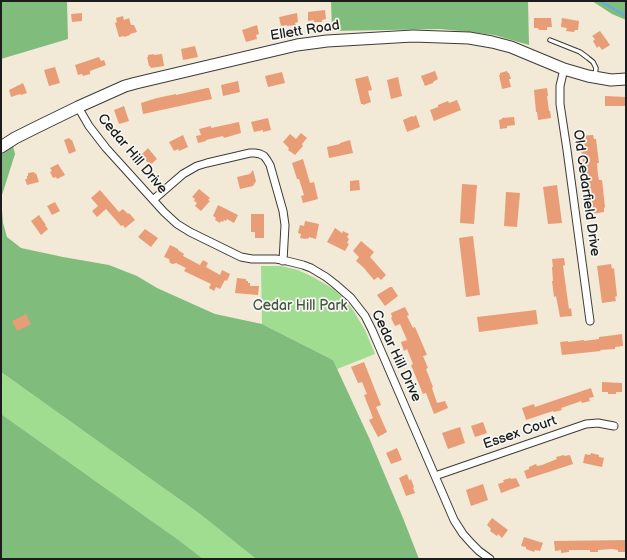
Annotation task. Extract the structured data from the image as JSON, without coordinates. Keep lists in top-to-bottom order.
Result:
{
  "streets": {
    "street": [
      "Ellett Road",
      "Cedar Hill Drive",
      "Old Cedarfield Drive",
      "Essex Court"
    ]
  },
  "crossings": [
    ["Ellett Road", "Cedar Hill Drive"],
    ["Ellett Road", "Old Cedarfield Drive"],
    ["Cedar Hill Drive", "Essex Court"]
  ],
  "parks": ["Cedar Hill Park"]
}
